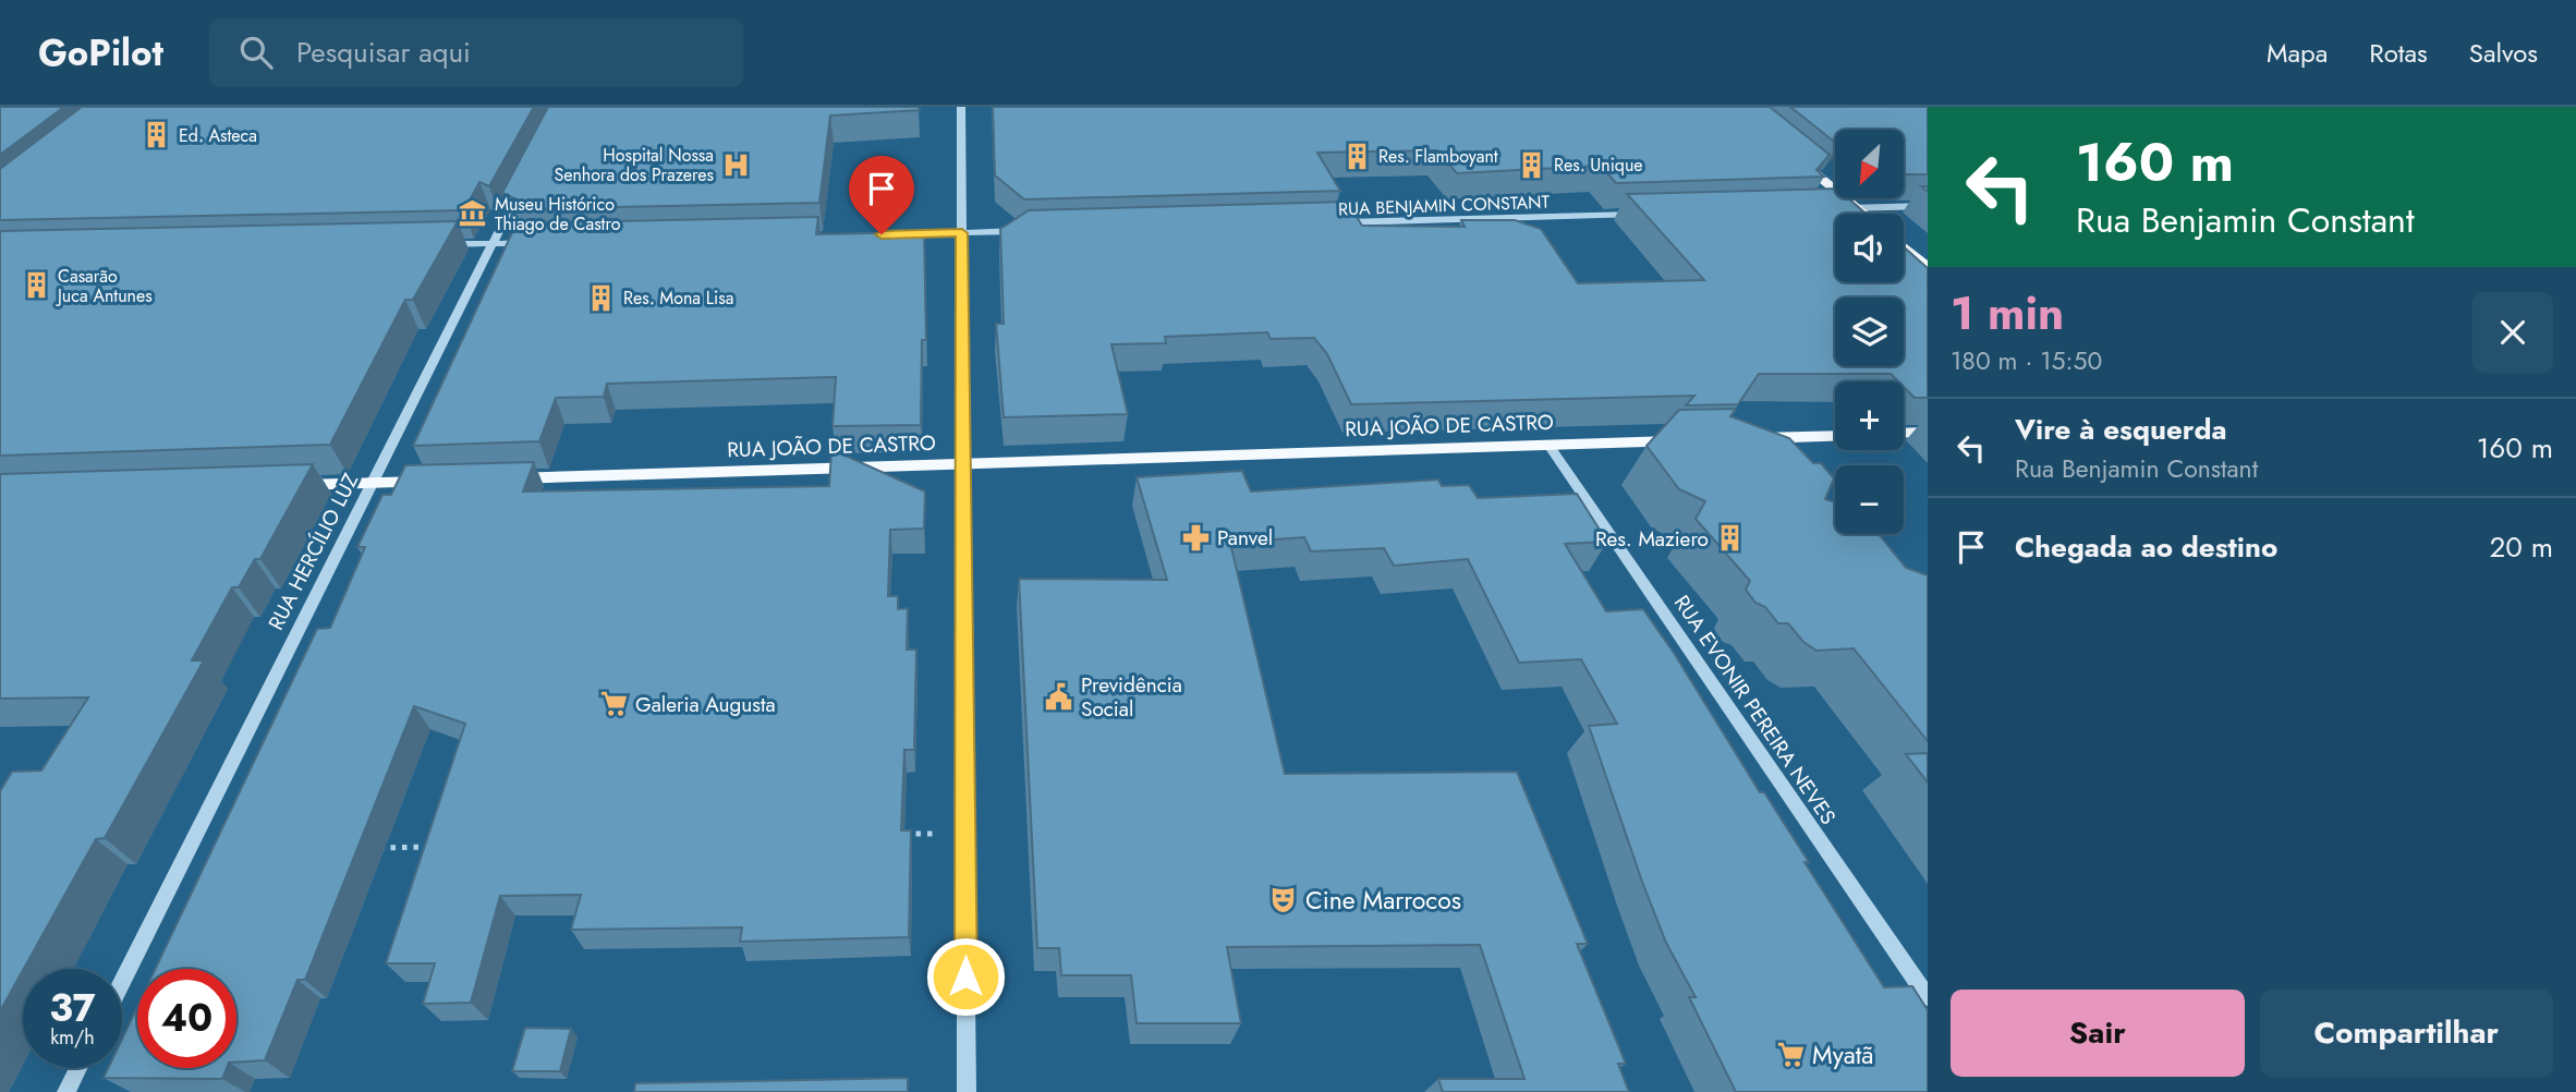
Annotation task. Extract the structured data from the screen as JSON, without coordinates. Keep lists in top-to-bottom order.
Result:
{
  "streets": {
    "main road": ["RUA JOÃO DE CASTRO"],
    "street": ["RUA BENJAMIN CONSTANT", "RUA HERCÍLIO LUZ", "RUA EVONIR PEREIRA NEVES"]
  },
  "crossings": [
    ["RUA JOÃO DE CASTRO", "RUA EVONIR PEREIRA NEVES"]
  ],
  "places": {
    "building": [
      "Ed. Asteca",
      "Res. Flamboyant",
      "Res. Unique",
      "Casarão Juca Antunes",
      "Res. Mona Lisa",
      "Res. Maziero"
    ],
    "hospital": ["Hospital Nossa Senhora dos Prazeres"],
    "museum": ["Museu Histórico Thiago de Castro"],
    "pharmacy": ["Panvel"],
    "public building": ["Previdência Social"],
    "supermarket": ["Galeria Augusta", "Myatã"],
    "theatre": ["Cine Marrocos"]
  },
  "north": "bottom left",
  "page": {
    "header": "GoPilot",
    "search": "Pesquisar aqui",
    "nav": ["Mapa", "Rotas", "Salvos"],
    "turn": ["160 m", "Rua Benjamin Constant"],
    "map_buttons": ["+", "−"],
    "heading": ["1 min", "180 m · 15:50"],
    "list": [
      {
        "name": "Vire à esquerda",
        "note": "Rua Benjamin Constant",
        "value": "160 m"
      },
      {
        "name": "Chegada ao destino",
        "value": "20 m"
      }
    ],
    "speed": "37 km/h",
    "limit": "40",
    "buttons": ["Sair", "Compartilhar"]
  }
}
